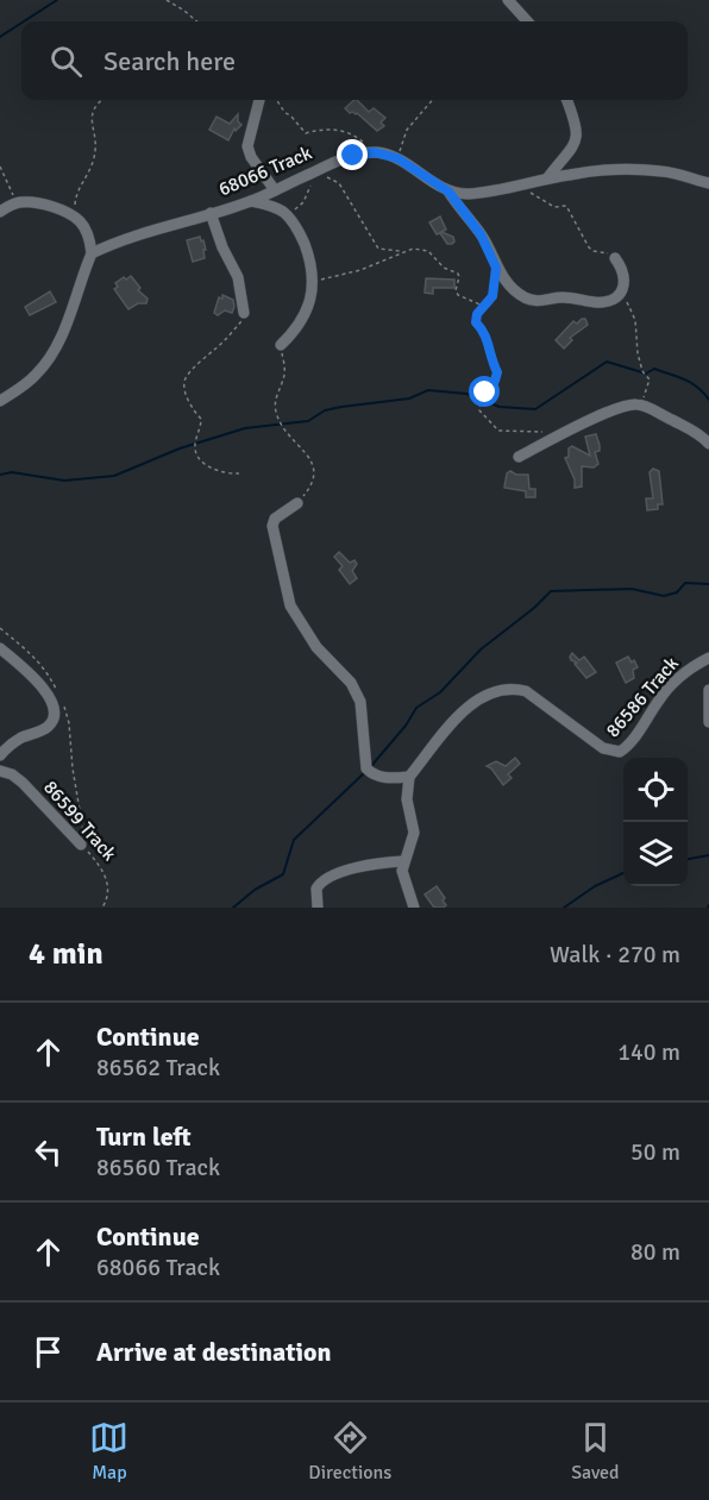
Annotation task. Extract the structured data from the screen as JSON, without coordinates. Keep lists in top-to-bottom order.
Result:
{
  "streets": {
    "street": ["68066 Track", "86586 Track", "86599 Track"]
  },
  "page": {
    "search": "Search here",
    "heading": ["4 min", "Walk · 270 m"],
    "list": [
      ["Continue", "86562 Track", "140 m"],
      ["Turn left", "86560 Track", "50 m"],
      ["Continue", "68066 Track", "80 m"],
      "Arrive at destination"
    ],
    "nav": ["Map", "Directions", "Saved"]
  }
}
